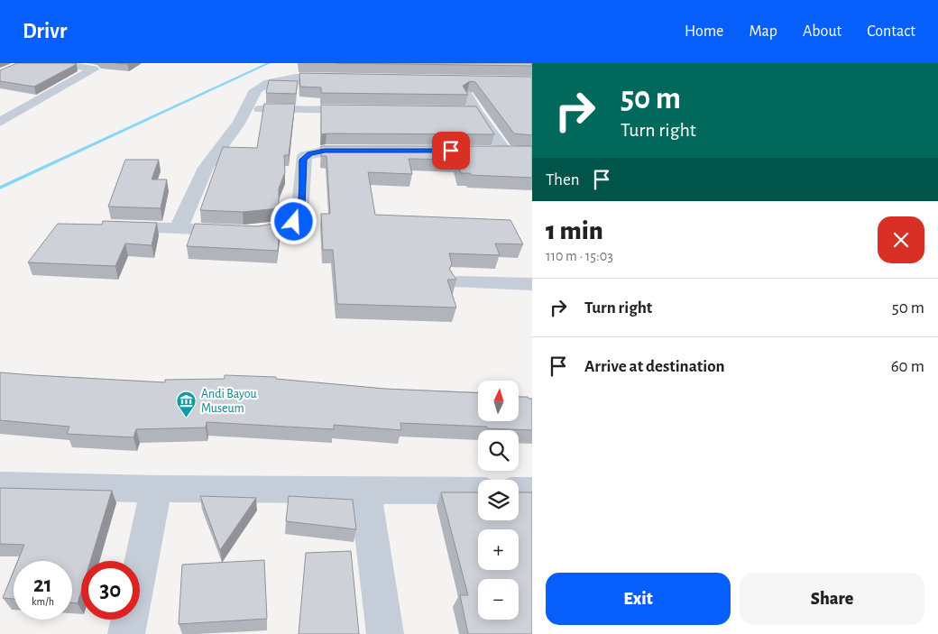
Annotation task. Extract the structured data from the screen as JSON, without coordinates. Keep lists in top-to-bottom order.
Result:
{
  "places": {
    "museum": ["Andi Bayou Museum"]
  },
  "north": "top",
  "page": {
    "header": "Drivr",
    "nav": [
      "Home",
      "Map",
      "About",
      "Contact"
    ],
    "turn": ["50 m", "Turn right"],
    "then": "Then",
    "heading": ["1 min", "110 m · 15:03"],
    "list": [
      {
        "name": "Turn right",
        "value": "50 m"
      },
      {
        "name": "Arrive at destination",
        "value": "60 m"
      }
    ],
    "map_buttons": ["+", "−"],
    "speed": "21 km/h",
    "limit": "30",
    "buttons": ["Exit", "Share"]
  }
}
